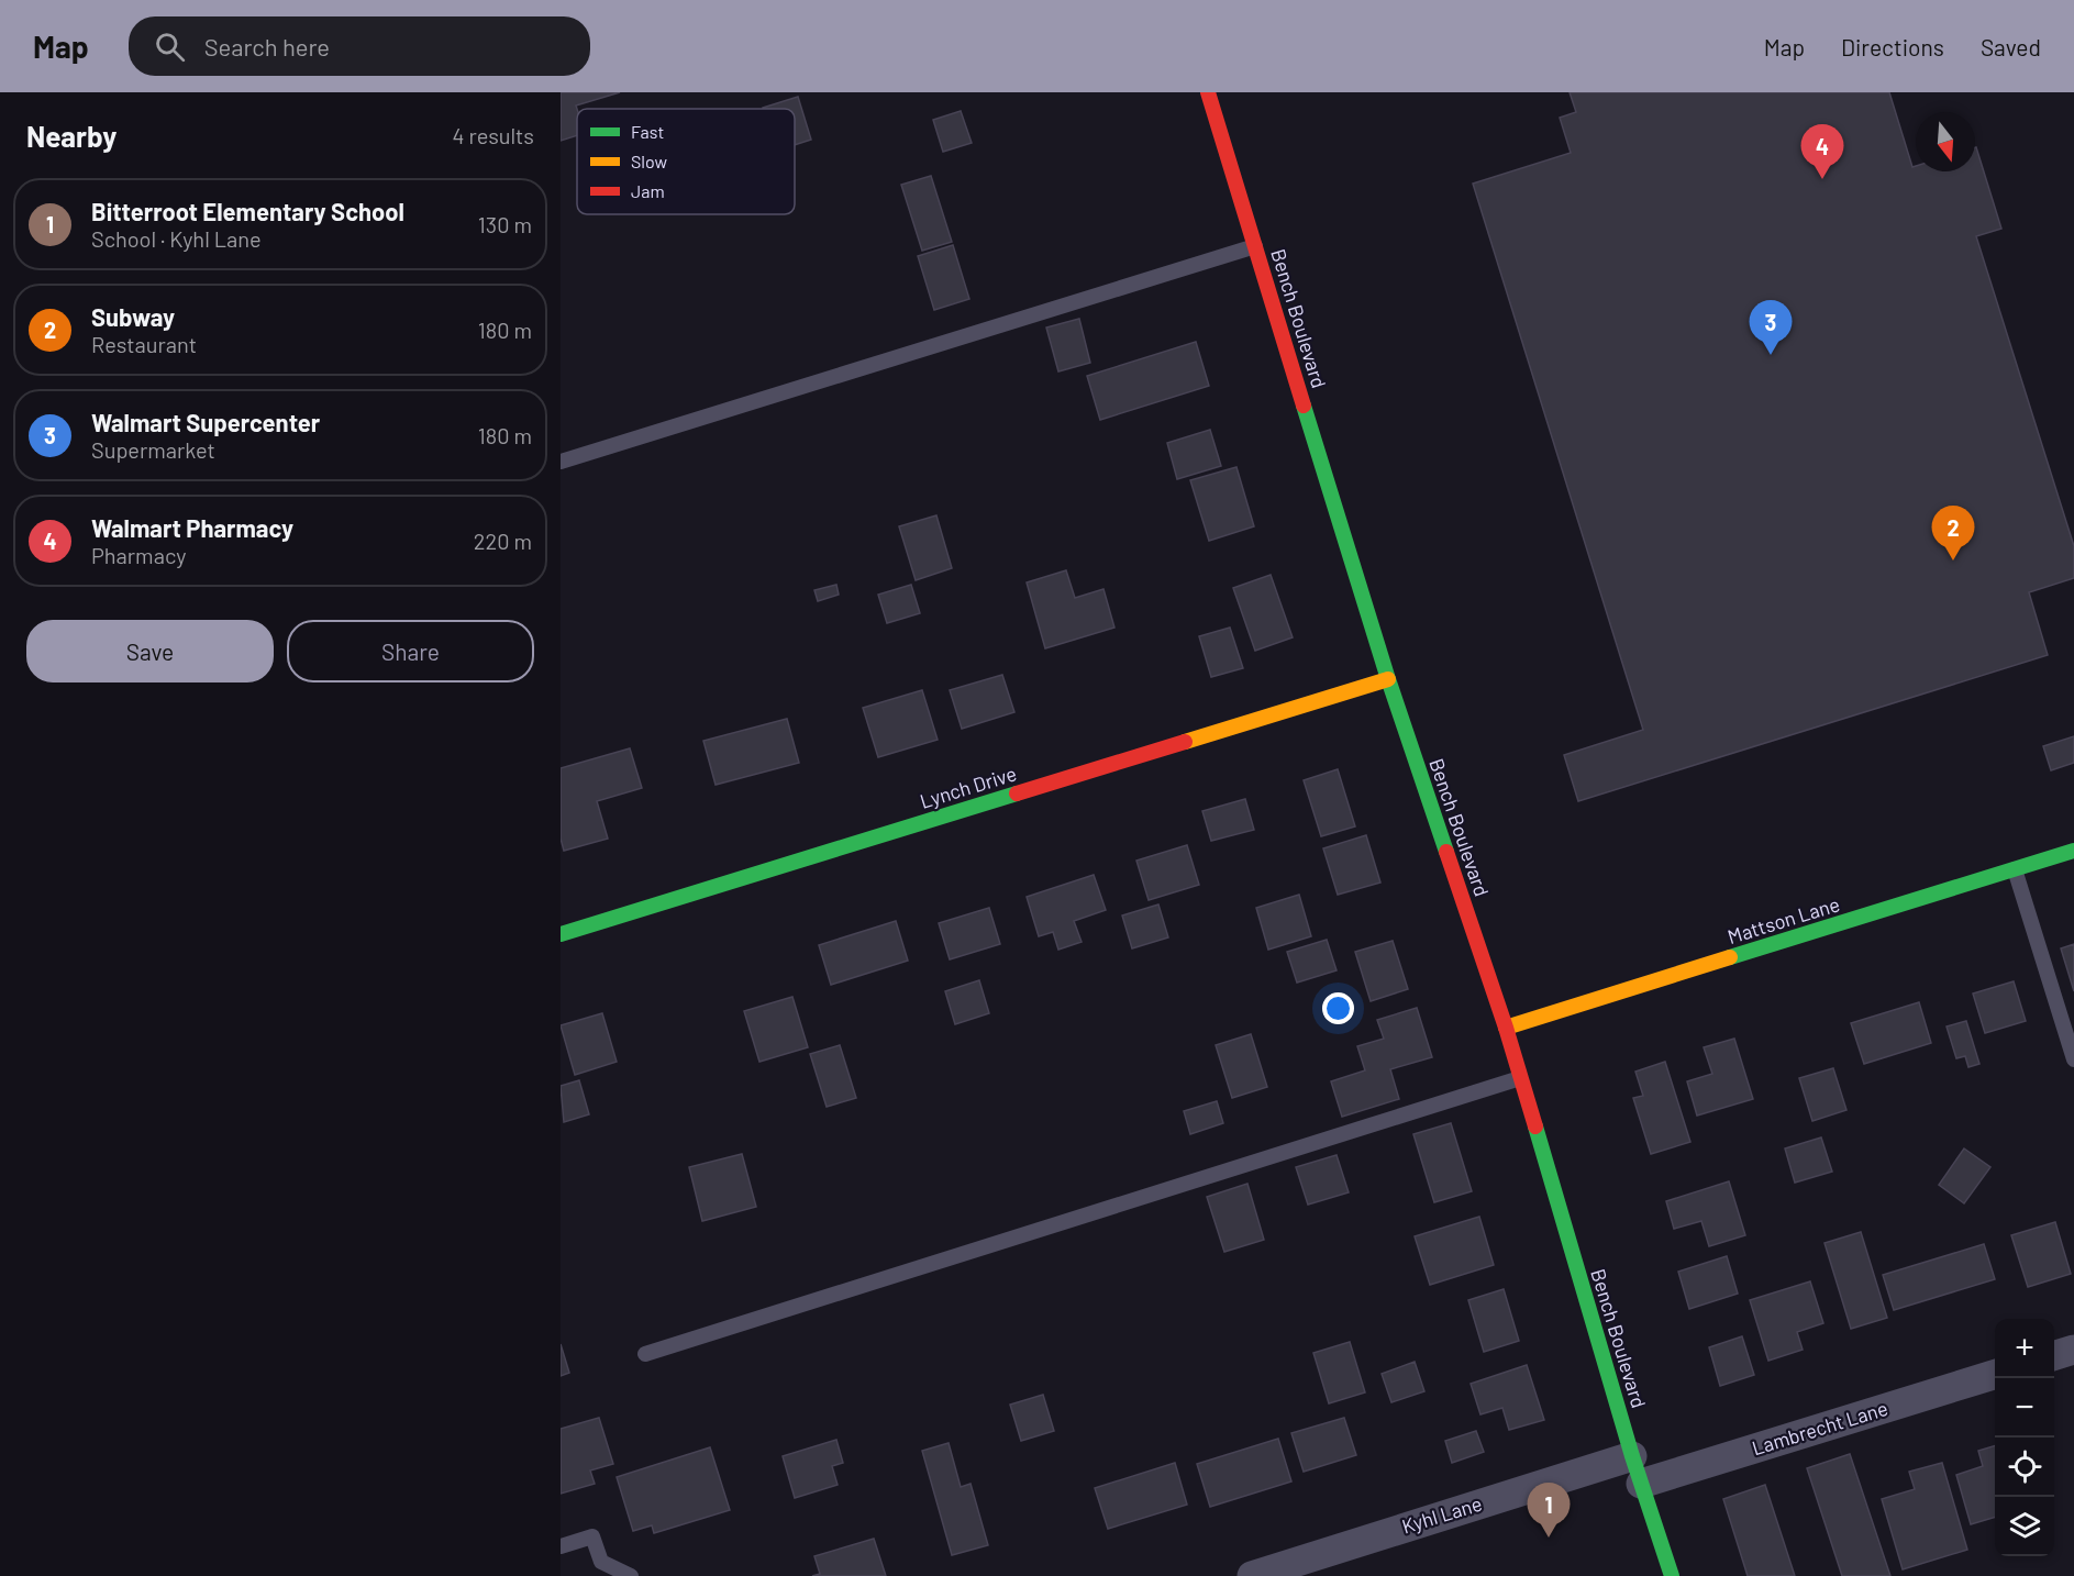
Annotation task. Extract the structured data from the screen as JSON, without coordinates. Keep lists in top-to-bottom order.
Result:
{
  "streets": {
    "main road": ["Bench Boulevard", "Lynch Drive", "Mattson Lane"],
    "street": ["Lambrecht Lane", "Kyhl Lane"]
  },
  "crossings": [
    ["Bench Boulevard", "Lynch Drive"],
    ["Bench Boulevard", "Mattson Lane"],
    ["Bench Boulevard", "Lambrecht Lane"],
    ["Bench Boulevard", "Kyhl Lane"],
    ["Lambrecht Lane", "Kyhl Lane"]
  ],
  "legend": ["Fast", "Slow", "Jam"],
  "north": "bottom",
  "page": {
    "header": "Map",
    "search": "Search here",
    "nav": ["Map", "Directions", "Saved"],
    "heading": ["Nearby", "4 results"],
    "pins": [
      "4",
      "3",
      "2",
      "1"
    ],
    "list": [
      {
        "mark": "1",
        "name": "Bitterroot Elementary School",
        "note": "School · Kyhl Lane",
        "value": "130 m"
      },
      {
        "mark": "2",
        "name": "Subway",
        "note": "Restaurant",
        "value": "180 m"
      },
      {
        "mark": "3",
        "name": "Walmart Supercenter",
        "note": "Supermarket",
        "value": "180 m"
      },
      {
        "mark": "4",
        "name": "Walmart Pharmacy",
        "note": "Pharmacy",
        "value": "220 m"
      }
    ],
    "buttons": ["Save", "Share"],
    "map_buttons": ["+", "−"]
  }
}
